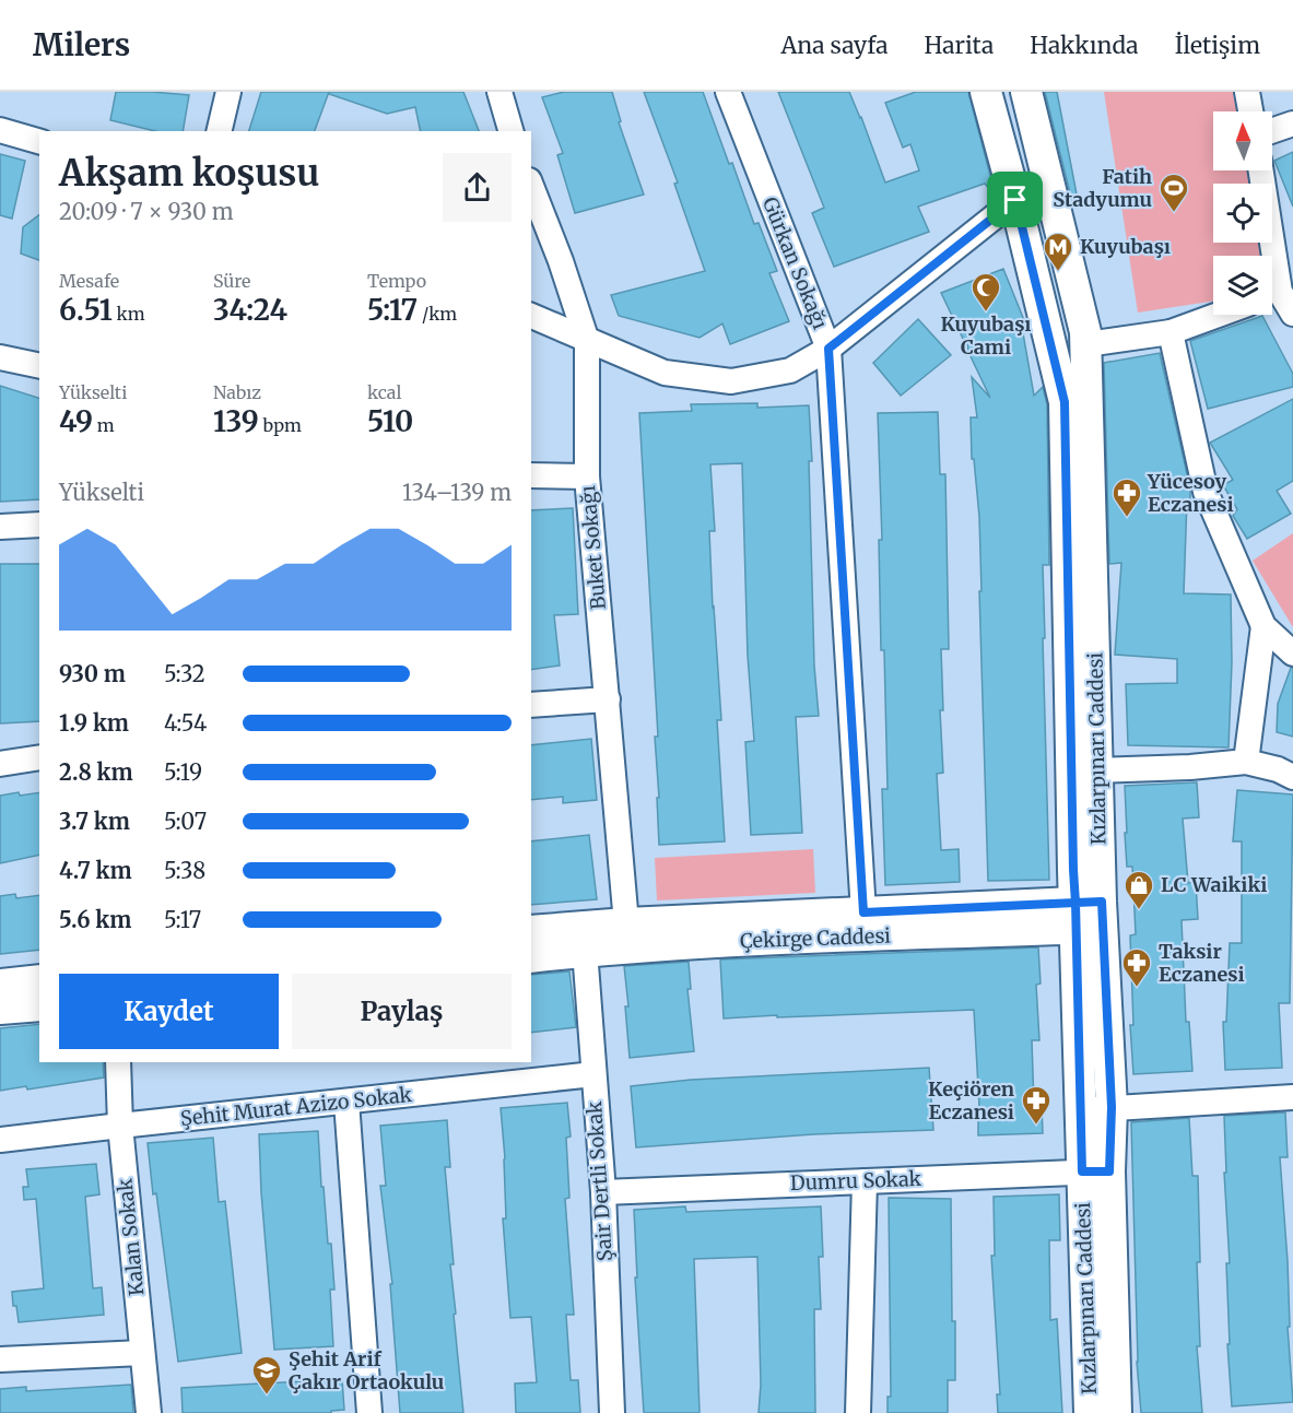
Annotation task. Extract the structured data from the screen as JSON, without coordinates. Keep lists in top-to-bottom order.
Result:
{
  "streets": {
    "main road": ["Kızlarpınarı Caddesi", "Çekirge Caddesi"],
    "street": [
      "Gürkan Sokağı",
      "Buket Sokağı",
      "Şehit Murat Azizo Sokak",
      "Şair Dertli Sokak",
      "Dumru Sokak",
      "Kalan Sokak"
    ]
  },
  "crossings": [
    ["Gürkan Sokağı", "Çekirge Caddesi"],
    ["Buket Sokağı", "Çekirge Caddesi"],
    ["Kızlarpınarı Caddesi", "Çekirge Caddesi"],
    ["Kızlarpınarı Caddesi", "Dumru Sokak"],
    ["Çekirge Caddesi", "Şair Dertli Sokak"],
    ["Şehit Murat Azizo Sokak", "Şair Dertli Sokak"],
    ["Şehit Murat Azizo Sokak", "Kalan Sokak"],
    ["Şair Dertli Sokak", "Dumru Sokak"]
  ],
  "places": {
    "sports": ["Fatih Stadyumu"],
    "metro station": ["Kuyubaşı"],
    "mosque": ["Kuyubaşı Cami"],
    "pharmacy": ["Yücesoy Eczanesi", "Taksir Eczanesi", "Keçiören Eczanesi"],
    "shop": ["LC Waikiki"],
    "school or university": ["Şehit Arif Çakır Ortaokulu"]
  },
  "north": "top",
  "page": {
    "header": "Milers",
    "nav": [
      "Ana sayfa",
      "Harita",
      "Hakkında",
      "İletişim"
    ],
    "heading": ["Akşam koşusu", "20:09 · 7 × 930 m"],
    "stats": [
      ["Mesafe", "6.51 km"],
      ["Süre", "34:24"],
      ["Tempo", "5:17 /km"],
      ["Yükselti", "49 m"],
      ["Nabız", "139 bpm"],
      ["kcal", "510"]
    ],
    "chart": ["Yükselti", "134–139 m"],
    "list": [
      {
        "name": "930 m",
        "note": "5:32"
      },
      {
        "name": "1.9 km",
        "note": "4:54"
      },
      {
        "name": "2.8 km",
        "note": "5:19"
      },
      {
        "name": "3.7 km",
        "note": "5:07"
      },
      {
        "name": "4.7 km",
        "note": "5:38"
      },
      {
        "name": "5.6 km",
        "note": "5:17"
      }
    ],
    "buttons": ["Kaydet", "Paylaş"]
  }
}
